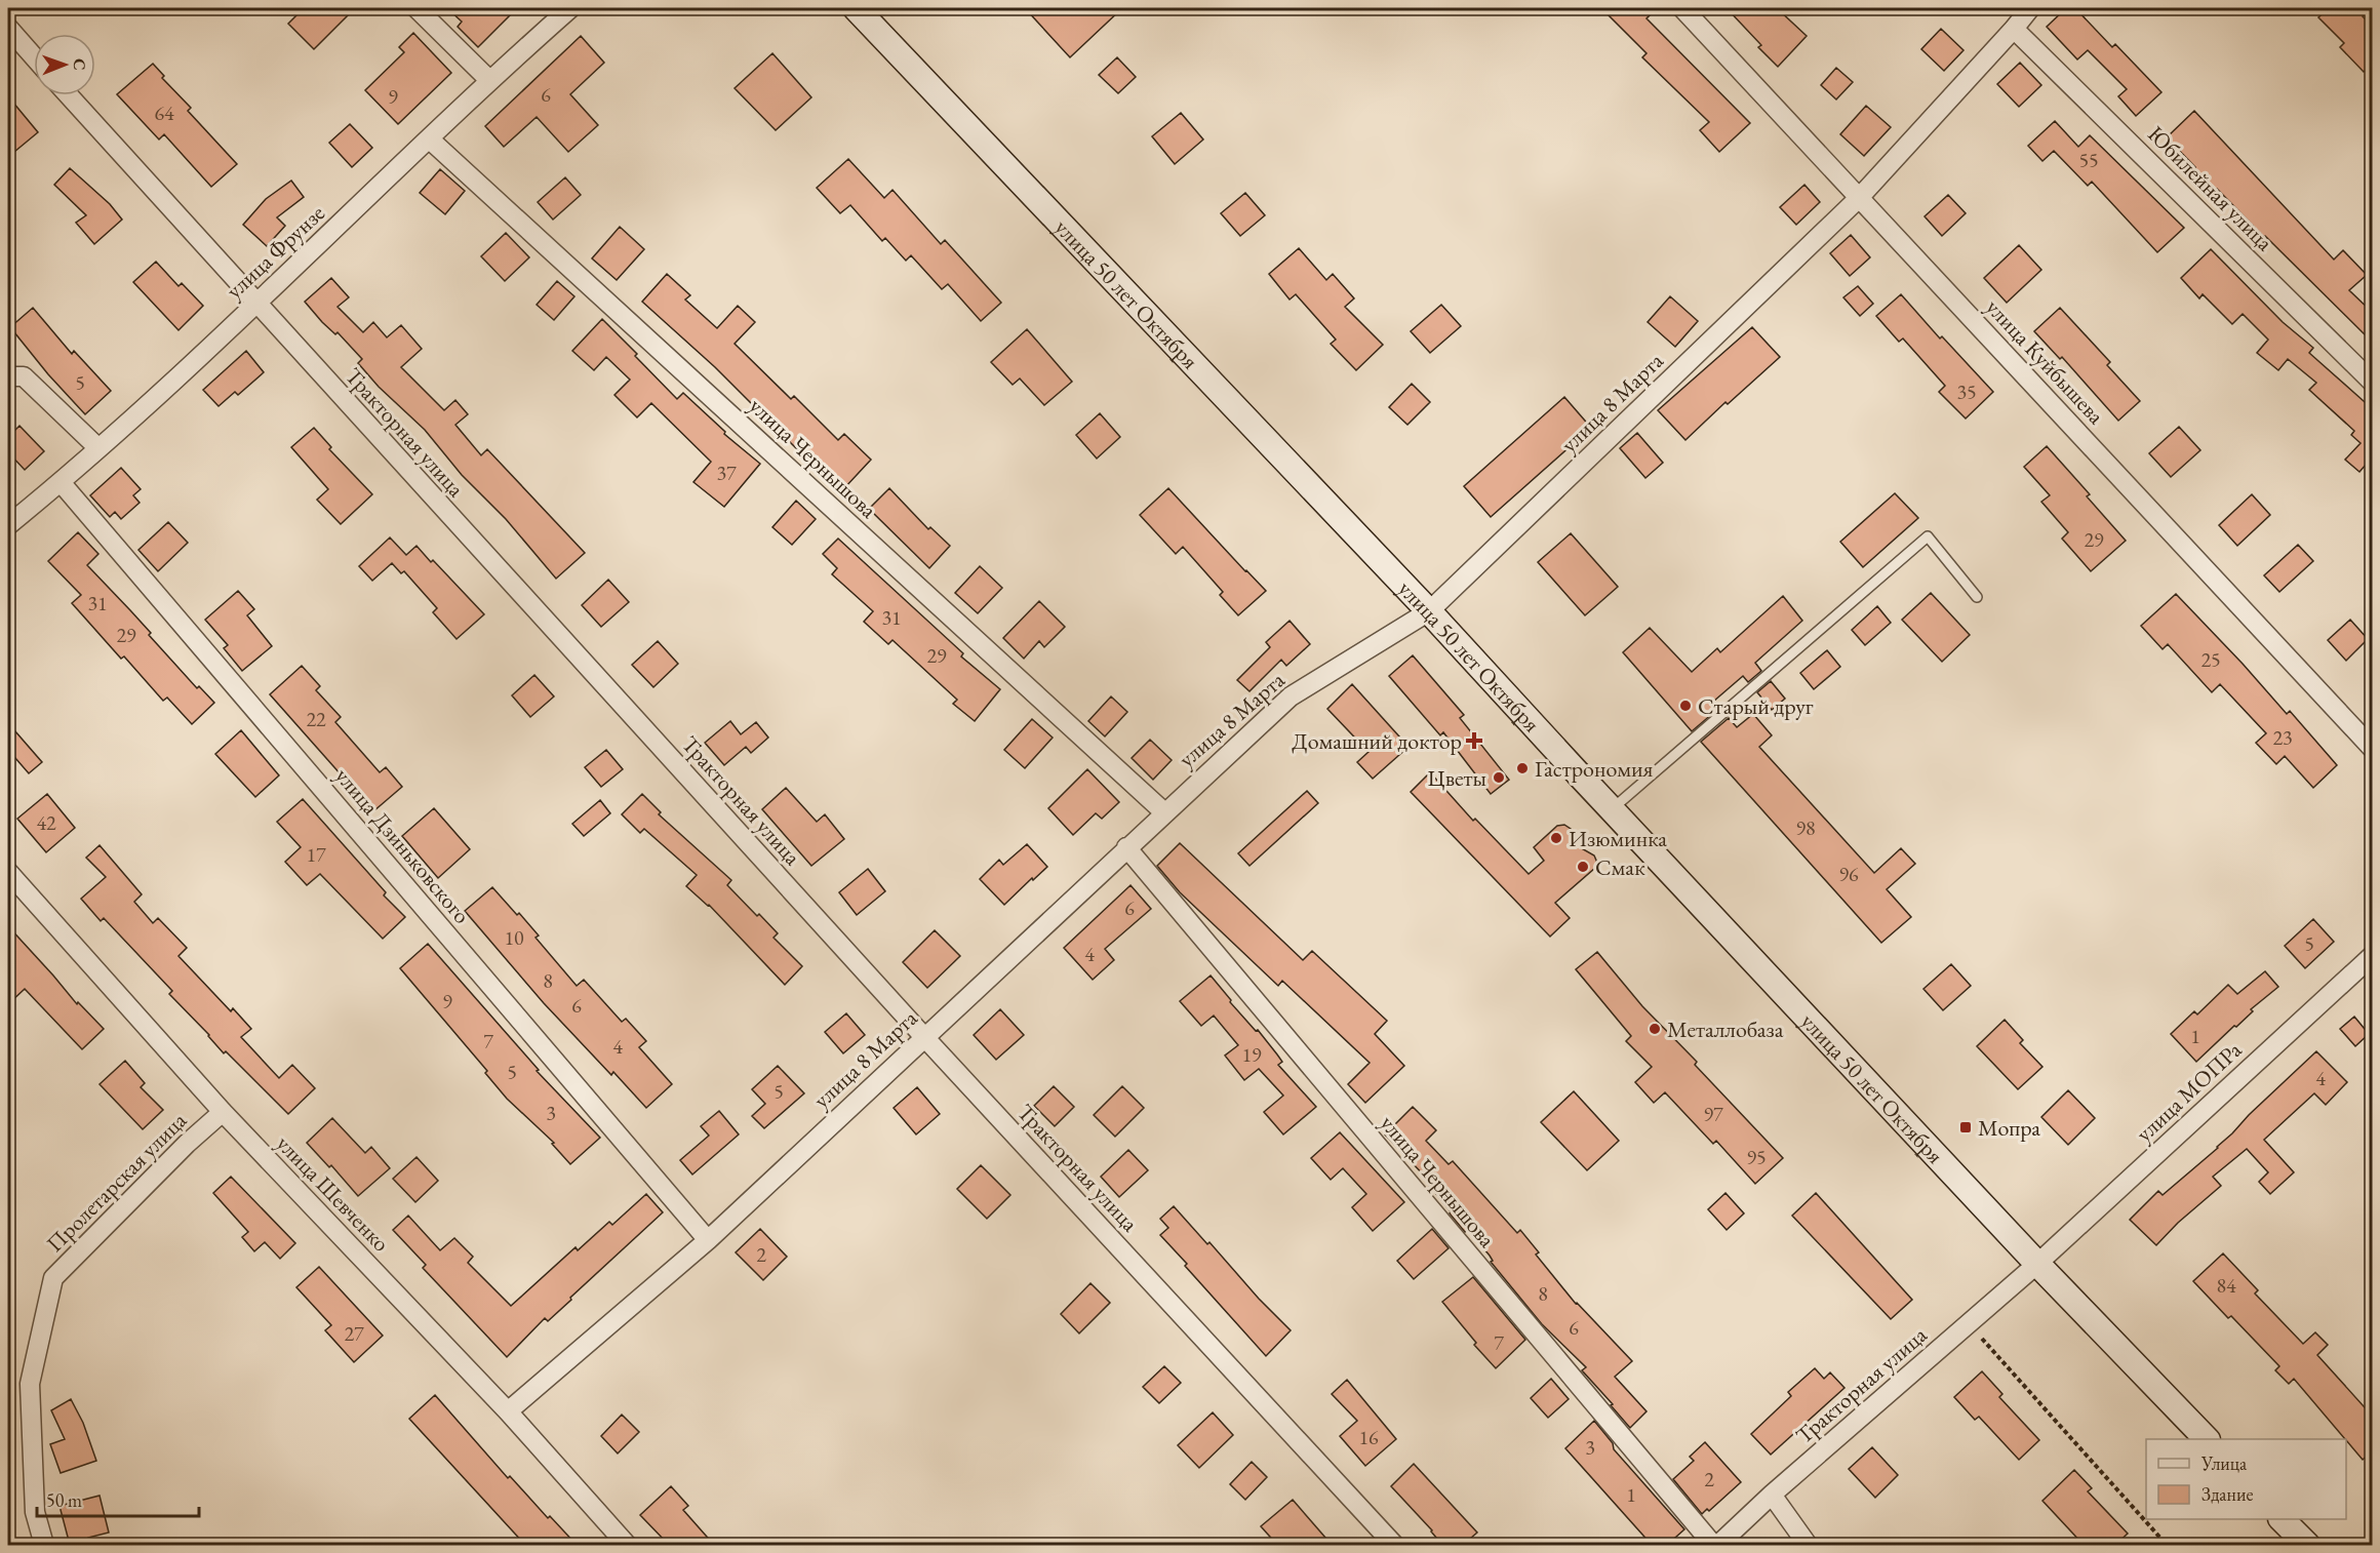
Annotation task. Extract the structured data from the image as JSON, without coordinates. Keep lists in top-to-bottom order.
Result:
{
  "streets": {
    "main road": ["улица 50 лет Октября"],
    "street": [
      "Юбилейная улица",
      "улица Фрунзе",
      "улица Куйбышева",
      "улица 8 Марта",
      "Тракторная улица",
      "улица Чернышова",
      "улица Дзиньковского",
      "улица МОПРа",
      "Пролетарская улица",
      "улица Шевченко"
    ]
  },
  "crossings": [
    ["Юбилейная улица", "улица 8 Марта"],
    ["улица Фрунзе", "Тракторная улица"],
    ["улица Фрунзе", "улица Чернышова"],
    ["улица Фрунзе", "улица Дзиньковского"],
    ["улица 50 лет Октября", "улица 8 Марта"],
    ["улица 50 лет Октября", "Тракторная улица"],
    ["улица 50 лет Октября", "улица МОПРа"],
    ["улица Куйбышева", "улица 8 Марта"],
    ["улица 8 Марта", "Тракторная улица"],
    ["улица 8 Марта", "улица Чернышова"],
    ["улица 8 Марта", "улица Дзиньковского"],
    ["улица 8 Марта", "улица Шевченко"],
    ["Тракторная улица", "улица МОПРа"],
    ["Пролетарская улица", "улица Шевченко"]
  ],
  "places": {
    "other": [
      "Старый друг",
      "Гастрономия",
      "Цветы",
      "Изюминка",
      "Смак",
      "Металлобаза"
    ],
    "health": ["Домашний доктор"],
    "transit": ["Мопра"]
  },
  "house_numbers": [
    "6",
    "9",
    "64",
    "55",
    "5",
    "35",
    "37",
    "29",
    "31",
    "31",
    "29",
    "29",
    "25",
    "22",
    "23",
    "42",
    "98",
    "17",
    "96",
    "6",
    "10",
    "5",
    "4",
    "8",
    "9",
    "6",
    "1",
    "7",
    "4",
    "19",
    "5",
    "4",
    "5",
    "3",
    "97",
    "95",
    "2",
    "84",
    "8",
    "6",
    "27",
    "7",
    "16",
    "3",
    "2",
    "1"
  ],
  "legend": ["Улица", "Здание"],
  "scale_bar": "50 m",
  "north": "right"
}
